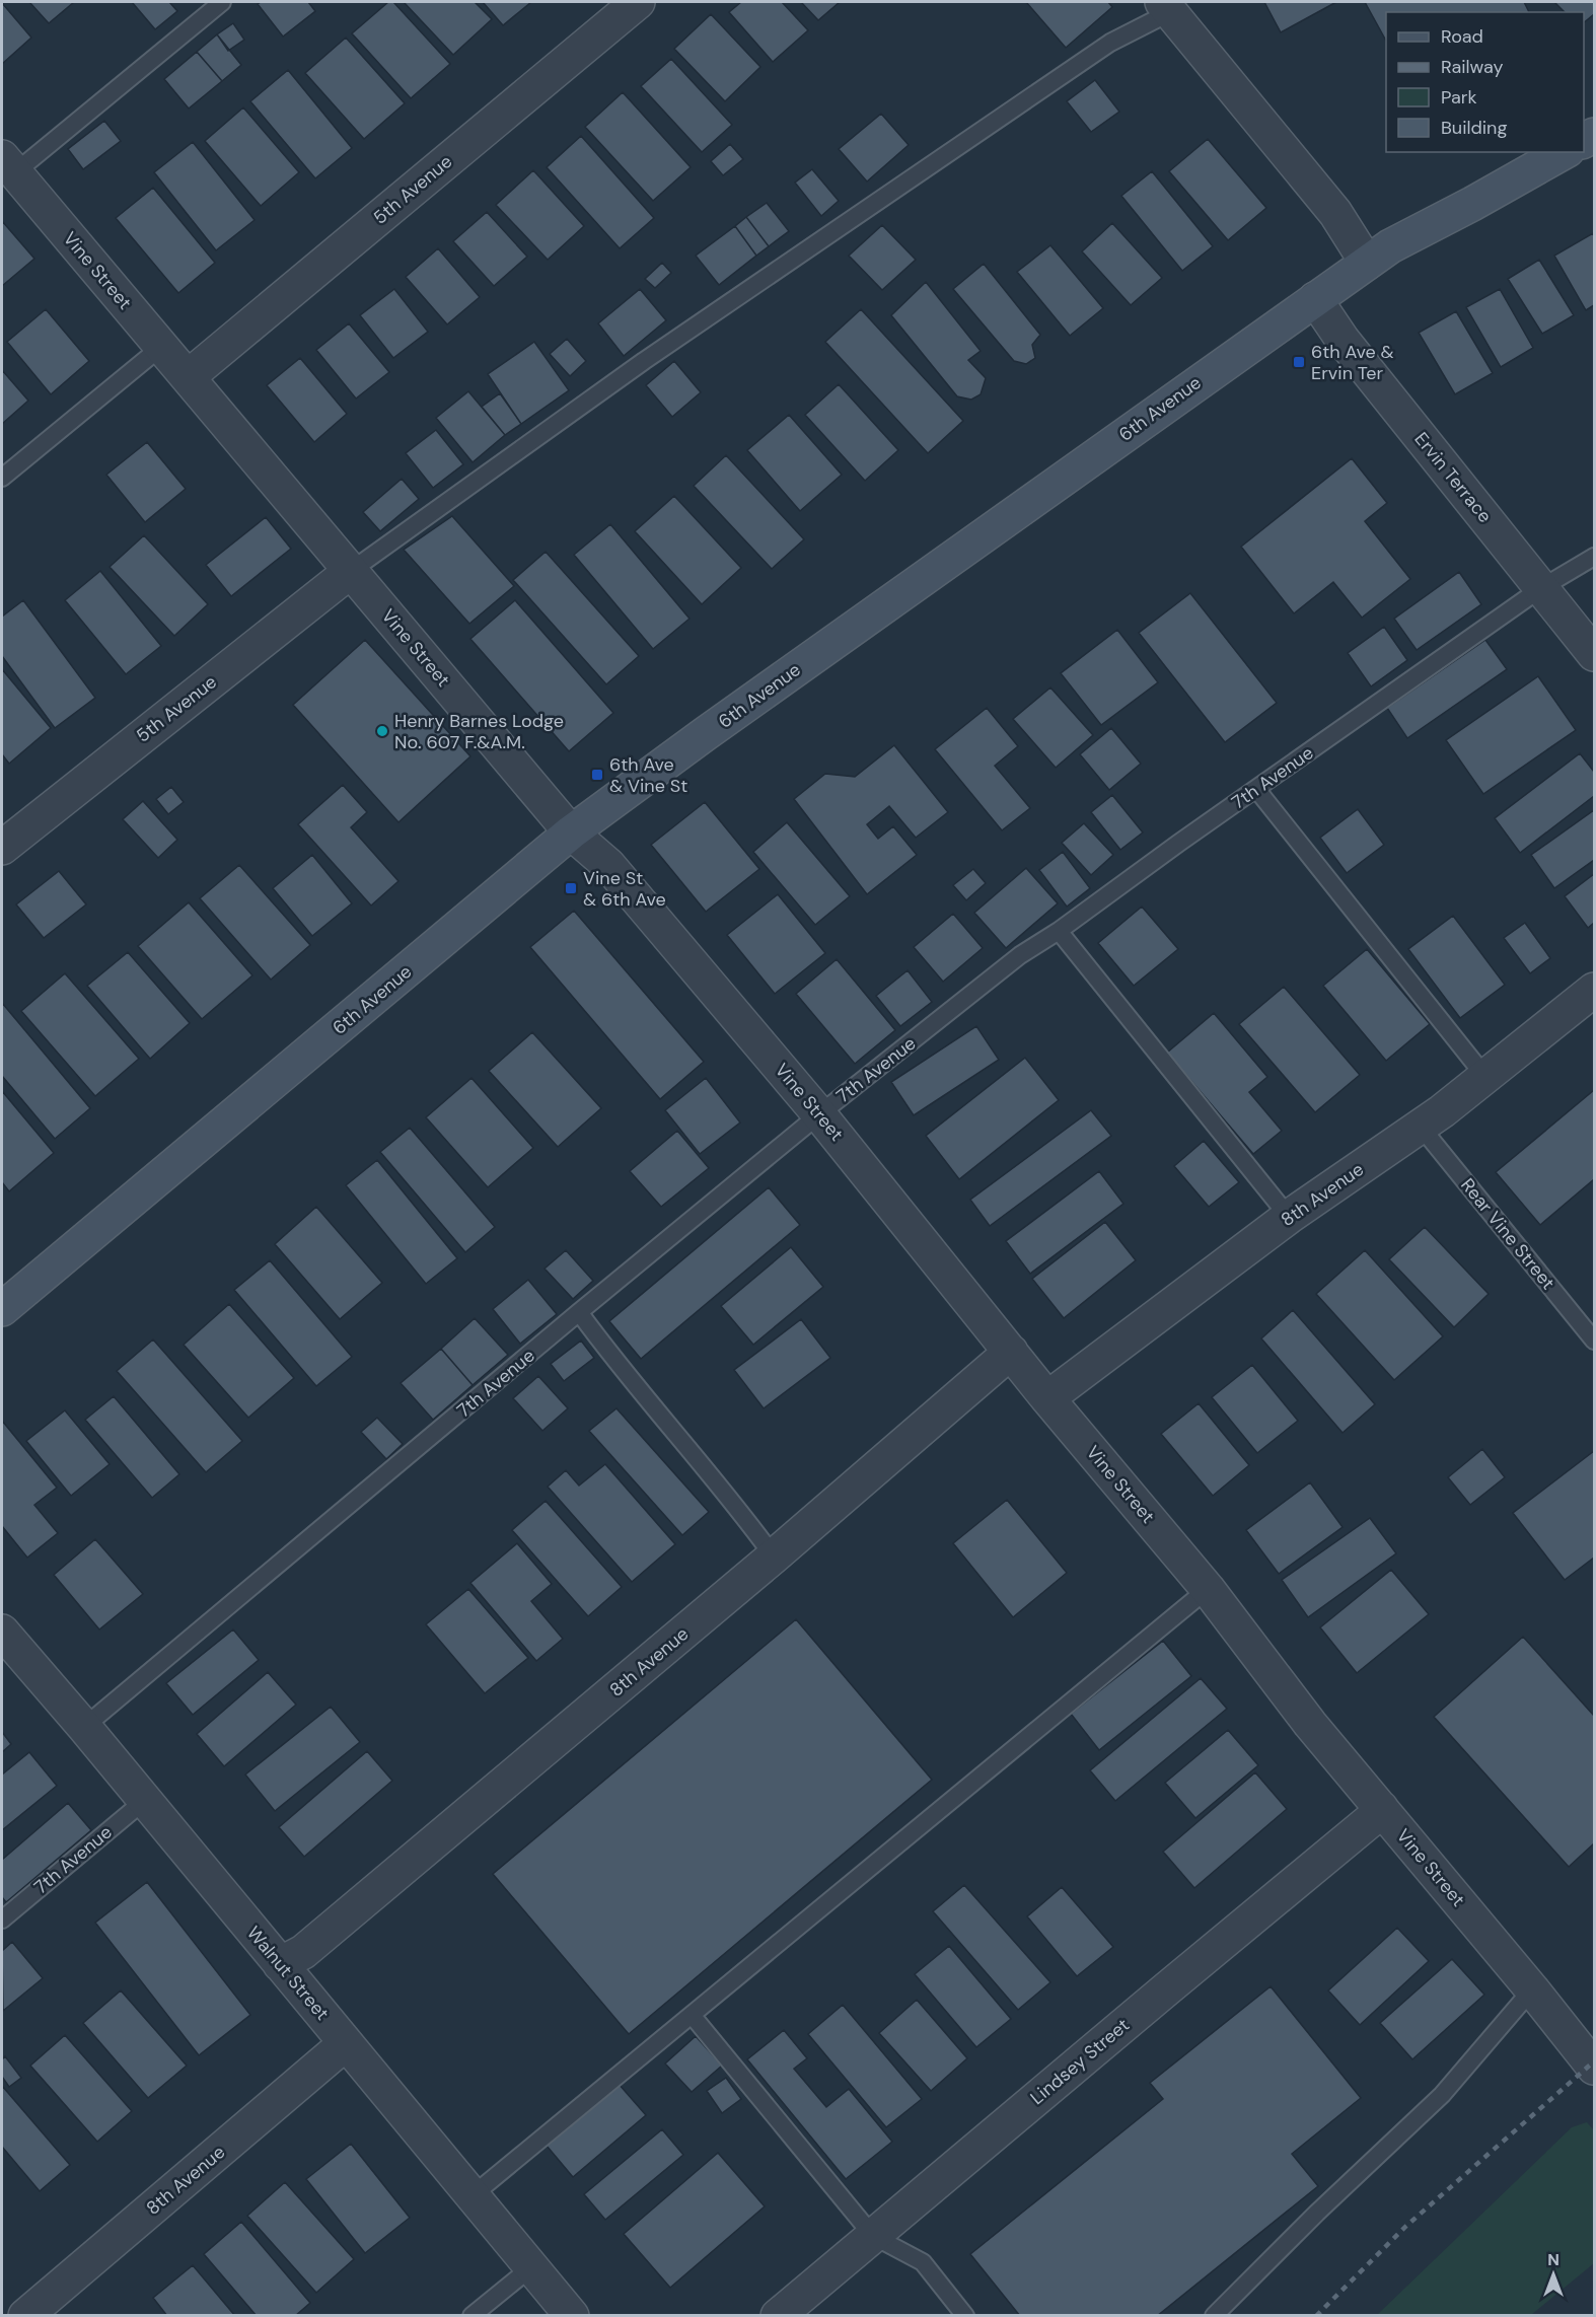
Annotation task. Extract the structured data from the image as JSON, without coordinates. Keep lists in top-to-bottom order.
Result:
{
  "streets": {
    "main road": ["6th Avenue"],
    "street": [
      "5th Avenue",
      "Vine Street",
      "Ervin Terrace",
      "8th Avenue",
      "Walnut Street",
      "Lindsey Street"
    ],
    "lane": ["7th Avenue", "Rear Vine Street"]
  },
  "crossings": [
    ["5th Avenue", "Vine Street"],
    ["Vine Street", "6th Avenue"],
    ["Vine Street", "7th Avenue"],
    ["Vine Street", "8th Avenue"],
    ["Vine Street", "Lindsey Street"],
    ["6th Avenue", "Ervin Terrace"],
    ["Ervin Terrace", "7th Avenue"],
    ["7th Avenue", "Walnut Street"],
    ["8th Avenue", "Rear Vine Street"],
    ["8th Avenue", "Walnut Street"]
  ],
  "places": {
    "transit": ["6th Ave & Ervin Ter", "6th Ave & Vine St", "Vine St & 6th Ave"],
    "other": ["Henry Barnes Lodge No. 607 F.&A.M."]
  },
  "legend": [
    "Road",
    "Railway",
    "Park",
    "Building"
  ],
  "north": "top"
}
